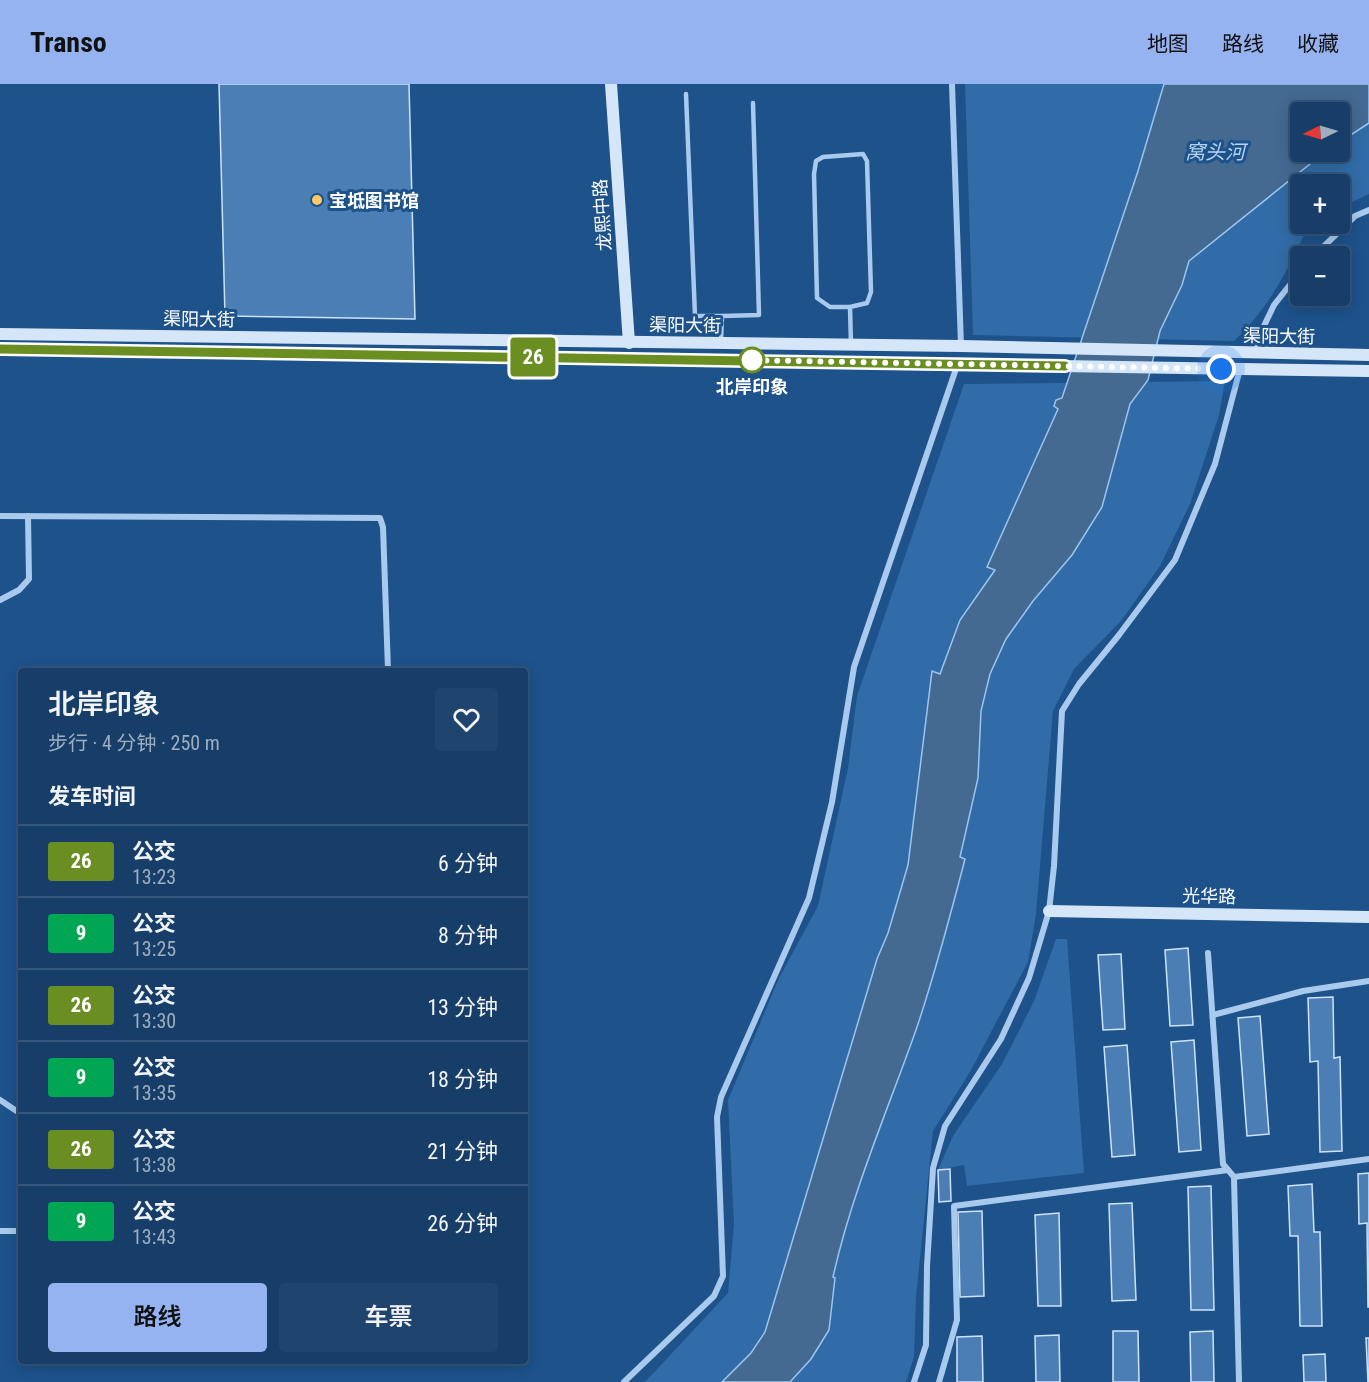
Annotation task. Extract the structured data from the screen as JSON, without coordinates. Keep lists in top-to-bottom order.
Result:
{
  "streets": {
    "main road": ["龙熙中路", "渠阳大街", "光华路"]
  },
  "crossings": [
    ["龙熙中路", "渠阳大街"]
  ],
  "water": ["窝头河"],
  "places": ["宝坻图书馆", "北岸印象"],
  "lines": ["bus line 26"],
  "north": "left",
  "page": {
    "header": "Transo",
    "nav": ["地图", "路线", "收藏"],
    "on_map": "26",
    "map_buttons": ["+", "−"],
    "heading": [
      ["北岸印象", "步行 · 4 分钟 · 250 m"],
      "发车时间"
    ],
    "list": [
      {
        "mark": "26",
        "name": "公交",
        "note": "13:23",
        "value": "6 分钟"
      },
      {
        "mark": "9",
        "name": "公交",
        "note": "13:25",
        "value": "8 分钟"
      },
      {
        "mark": "26",
        "name": "公交",
        "note": "13:30",
        "value": "13 分钟"
      },
      {
        "mark": "9",
        "name": "公交",
        "note": "13:35",
        "value": "18 分钟"
      },
      {
        "mark": "26",
        "name": "公交",
        "note": "13:38",
        "value": "21 分钟"
      },
      {
        "mark": "9",
        "name": "公交",
        "note": "13:43",
        "value": "26 分钟"
      }
    ],
    "buttons": ["路线", "车票"]
  }
}
